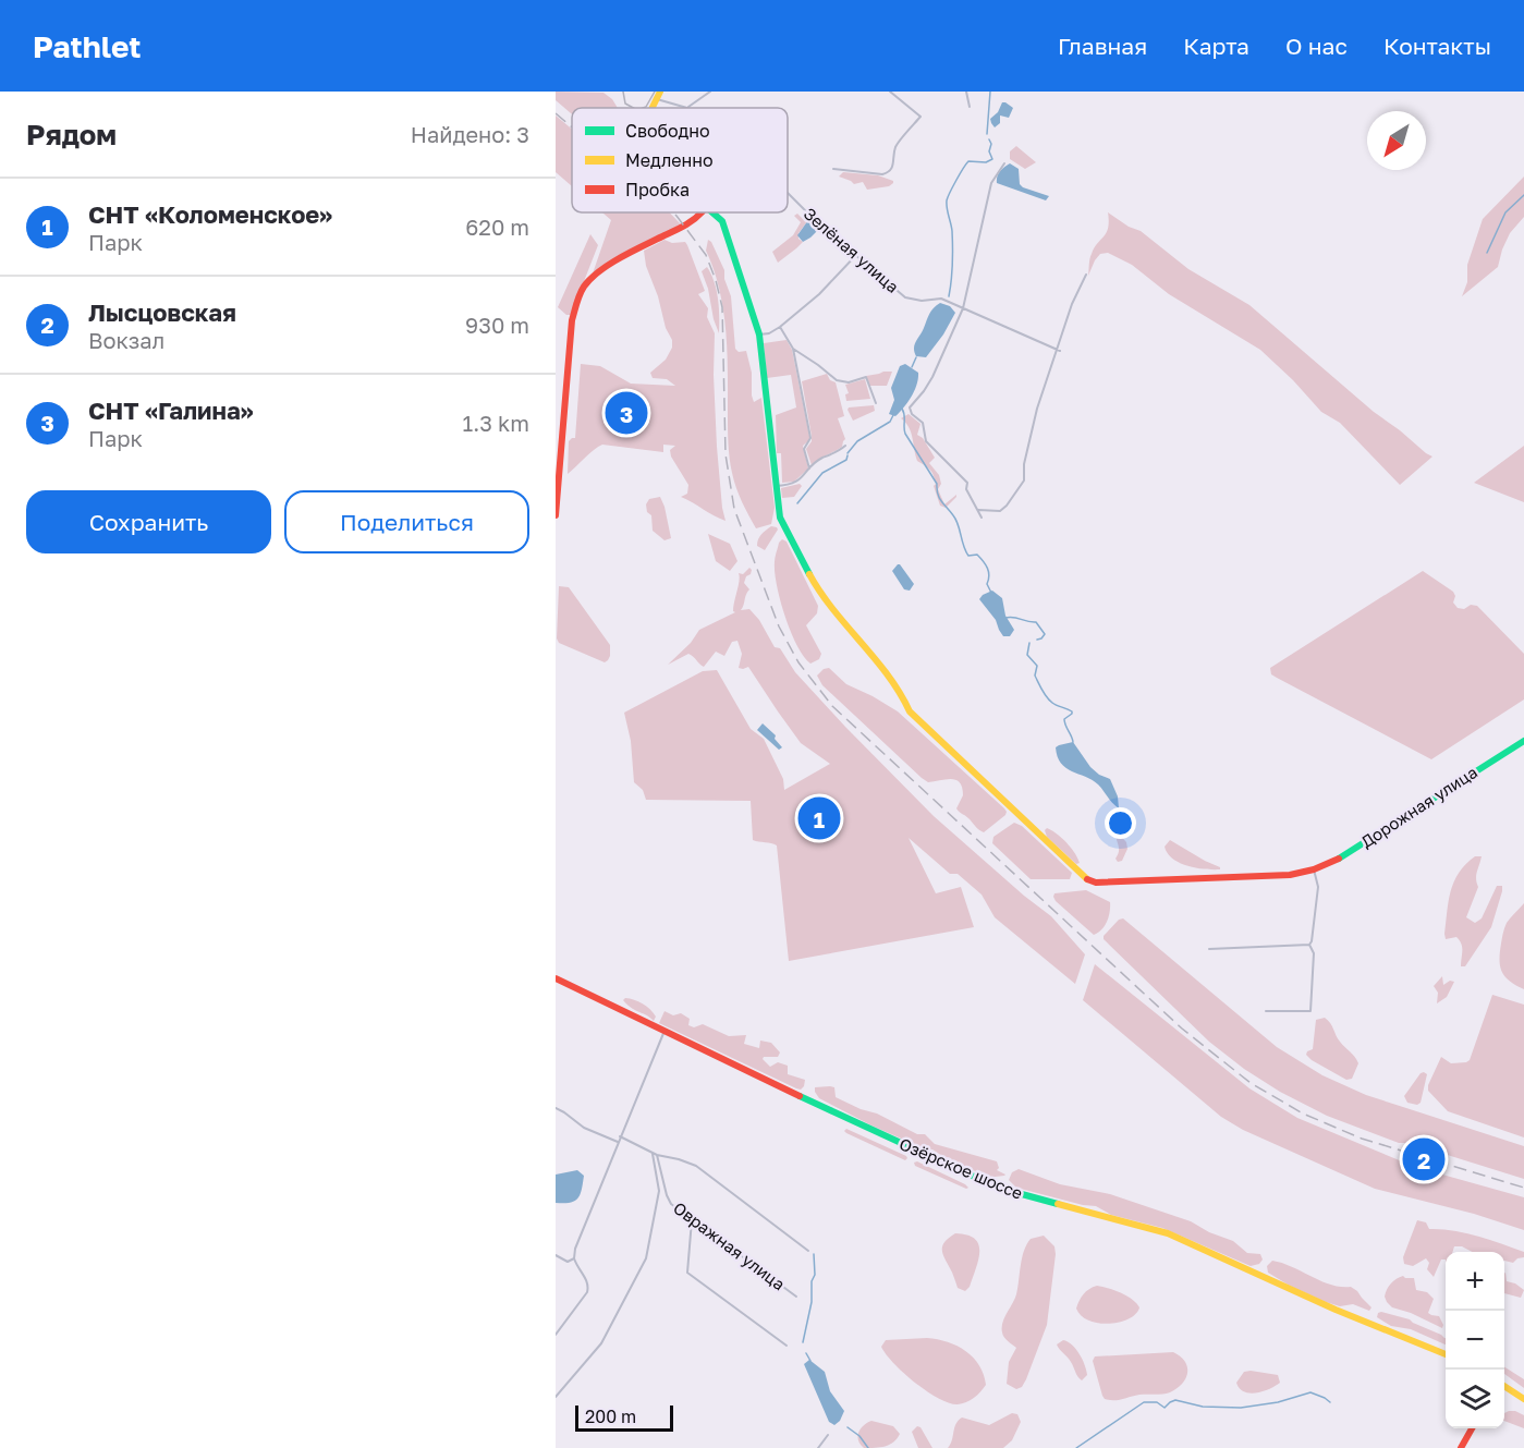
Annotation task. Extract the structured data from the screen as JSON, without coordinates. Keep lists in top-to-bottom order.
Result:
{
  "streets": {
    "main road": ["Дорожная улица", "Озёрское шоссе"],
    "street": ["Зелёная улица", "Овражная улица"]
  },
  "legend": ["Свободно", "Медленно", "Пробка"],
  "scale_bar": "200 m",
  "north": "bottom left",
  "page": {
    "header": "Pathlet",
    "nav": [
      "Главная",
      "Карта",
      "О нас",
      "Контакты"
    ],
    "heading": ["Рядом", "Найдено: 3"],
    "list": [
      {
        "mark": "1",
        "name": "СНТ «Коломенское»",
        "note": "Парк",
        "value": "620 m"
      },
      {
        "mark": "2",
        "name": "Лысцовская",
        "note": "Вокзал",
        "value": "930 m"
      },
      {
        "mark": "3",
        "name": "СНТ «Галина»",
        "note": "Парк",
        "value": "1.3 km"
      }
    ],
    "pins": ["3", "1", "2"],
    "buttons": ["Сохранить", "Поделиться"],
    "map_buttons": ["+", "−"],
    "scale": "200 m"
  }
}
